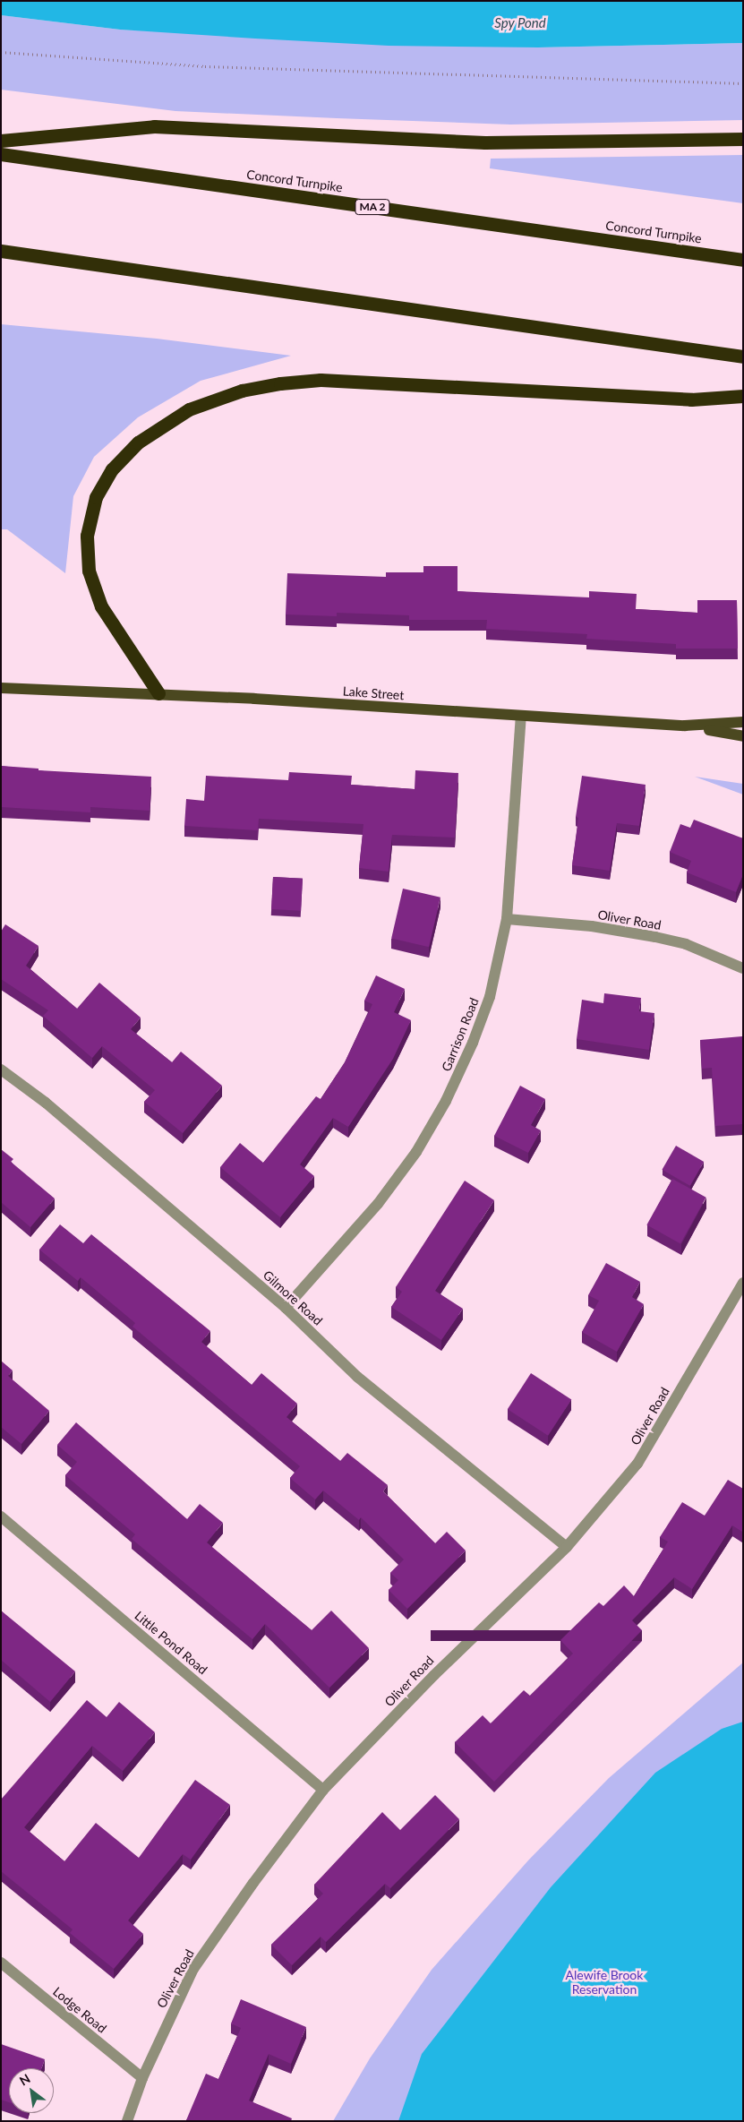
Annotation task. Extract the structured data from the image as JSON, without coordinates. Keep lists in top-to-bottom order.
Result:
{
  "streets": {
    "highway": ["Concord Turnpike", "MA 2"],
    "main road": ["Lake Street"],
    "street": [
      "Oliver Road",
      "Garrison Road",
      "Gilmore Road",
      "Little Pond Road",
      "Lodge Road"
    ]
  },
  "crossings": [
    ["Lake Street", "Garrison Road"],
    ["Oliver Road", "Garrison Road"],
    ["Oliver Road", "Gilmore Road"],
    ["Oliver Road", "Little Pond Road"],
    ["Oliver Road", "Lodge Road"],
    ["Garrison Road", "Gilmore Road"]
  ],
  "water": ["Spy Pond"],
  "parks": ["Alewife Brook Reservation"],
  "north": "top left"
}
